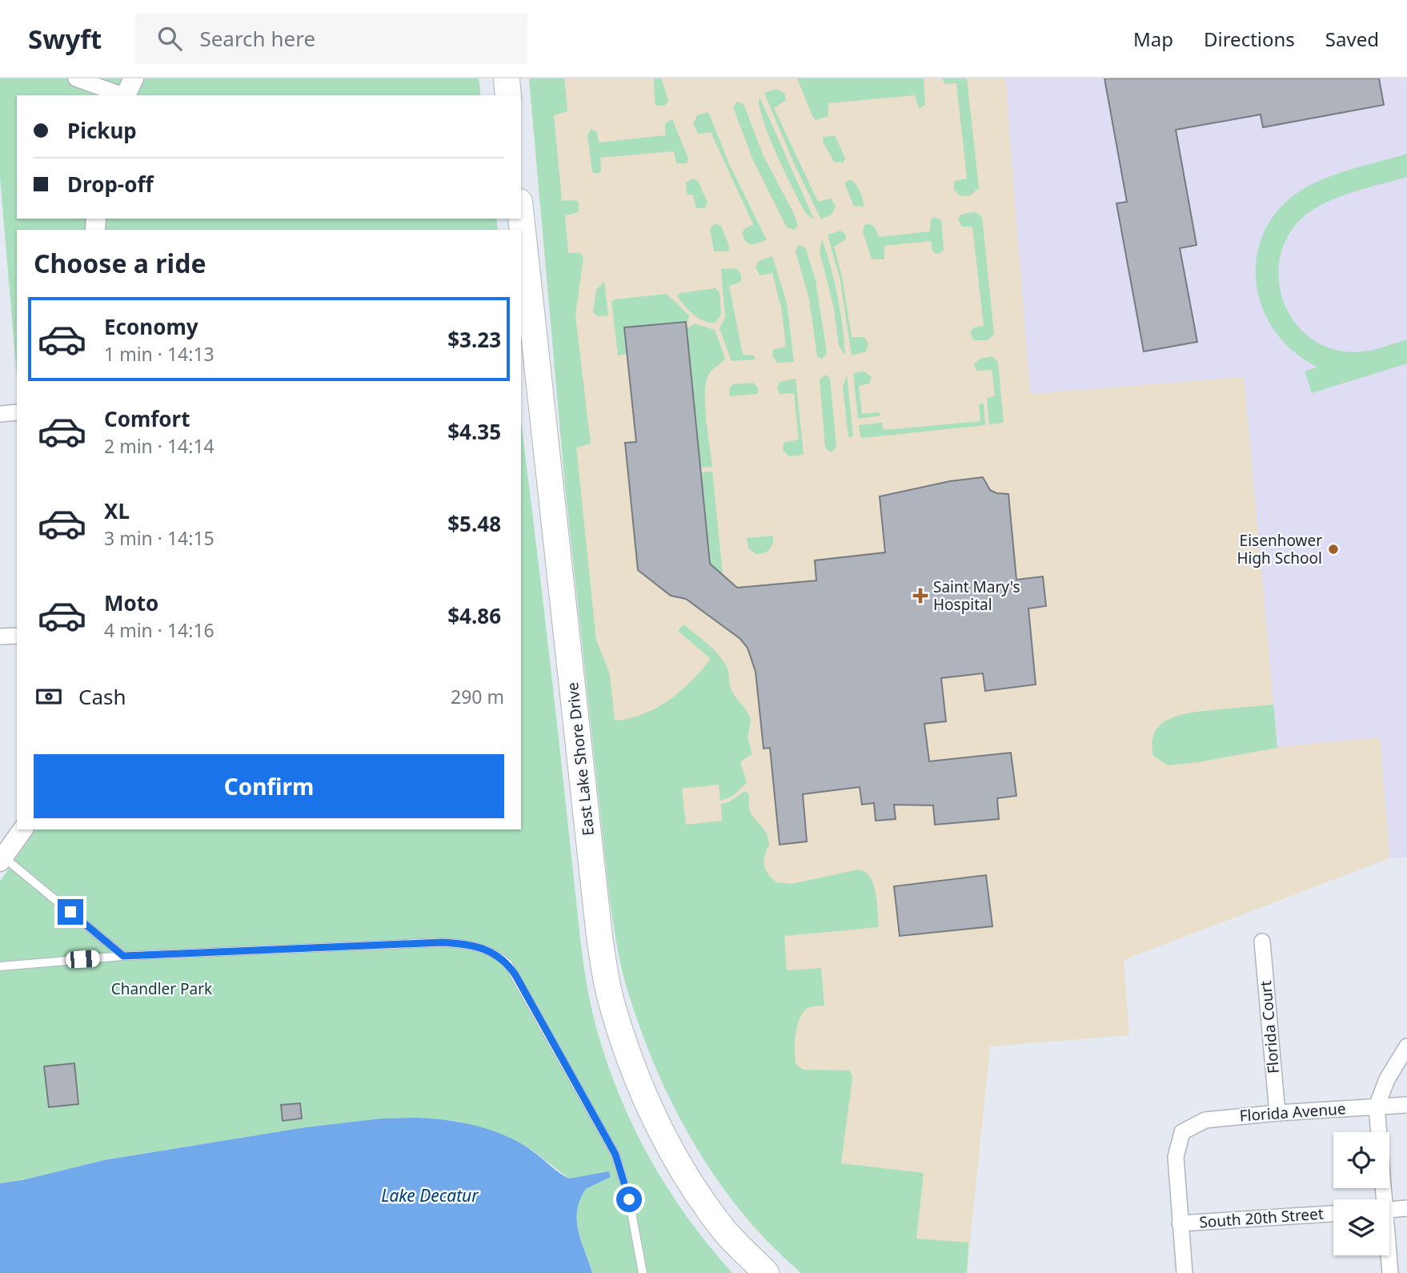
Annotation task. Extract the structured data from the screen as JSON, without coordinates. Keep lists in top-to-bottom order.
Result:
{
  "streets": {
    "main road": ["East Lake Shore Drive"],
    "street": ["Florida Court", "Florida Avenue", "South 20th Street"]
  },
  "crossings": [
    ["Florida Court", "Florida Avenue"],
    ["Florida Avenue", "South 20th Street"]
  ],
  "water": ["Lake Decatur"],
  "parks": ["Chandler Park"],
  "places": {
    "other": ["Eisenhower High School"],
    "health": ["Saint Mary's Hospital"]
  },
  "page": {
    "header": "Swyft",
    "search": "Search here",
    "nav": ["Map", "Directions", "Saved"],
    "banner": ["Pickup", "Drop-off"],
    "heading": "Choose a ride",
    "list": [
      {
        "name": "Economy",
        "note": "1 min · 14:13",
        "value": "$3.23"
      },
      {
        "name": "Comfort",
        "note": "2 min · 14:14",
        "value": "$4.35"
      },
      {
        "name": "XL",
        "note": "3 min · 14:15",
        "value": "$5.48"
      },
      {
        "name": "Moto",
        "note": "4 min · 14:16",
        "value": "$4.86"
      }
    ],
    "pay": ["Cash", "290 m"],
    "buttons": "Confirm"
  }
}
